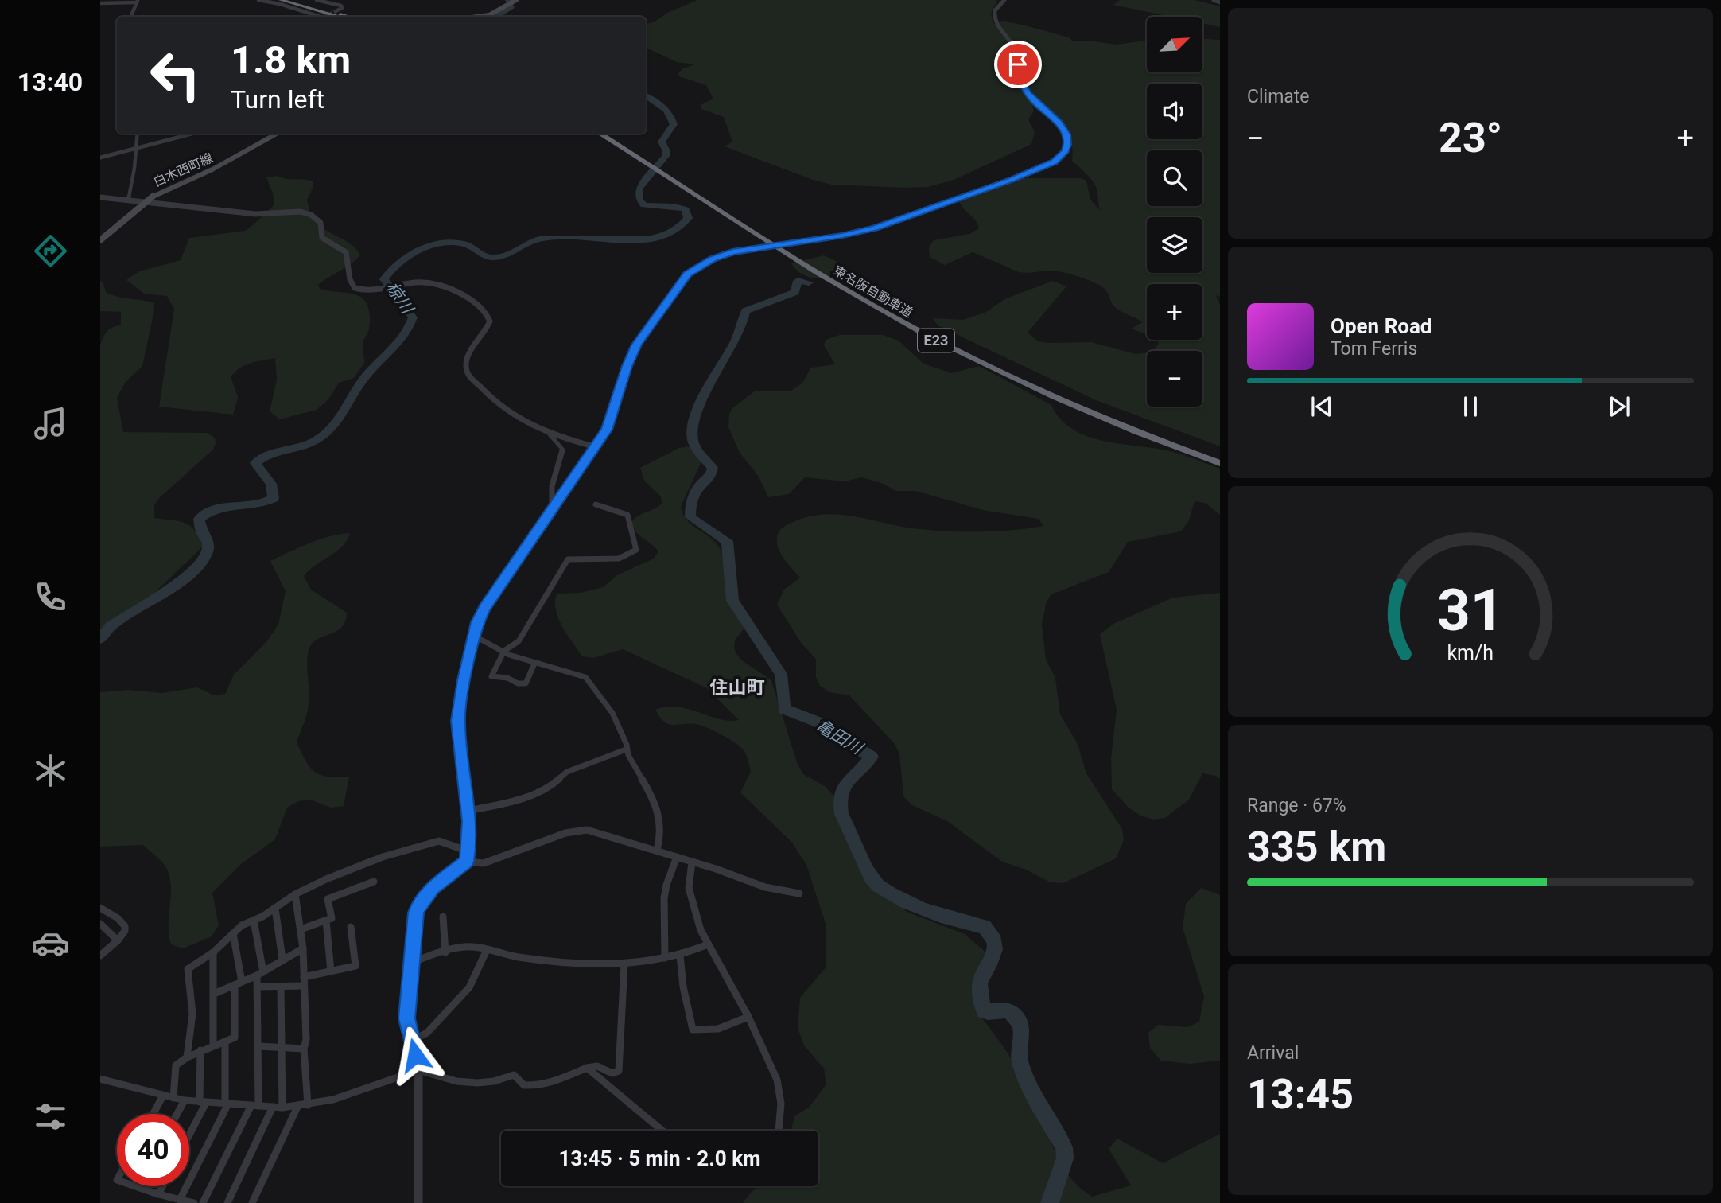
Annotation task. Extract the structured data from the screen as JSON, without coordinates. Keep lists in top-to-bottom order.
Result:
{
  "streets": {
    "highway": ["東名阪自動車道", "E23"],
    "main road": ["白木西町線"]
  },
  "districts": ["住山町"],
  "water": ["椋川", "亀田川"],
  "north": "top right",
  "page": {
    "tabs": "13:40",
    "tile": [
      "Climate",
      ["Range · 67%", "335 km"],
      ["Arrival", "13:45"]
    ],
    "map_buttons": ["+", "−"],
    "turn": ["1.8 km", "Turn left"],
    "heat": ["−", "23°", "+"],
    "song": ["Open Road", "Tom Ferris"],
    "limit": "40",
    "trip": "13:45 · 5 min · 2.0 km",
    "gauge": ["31", "km/h"]
  }
}
